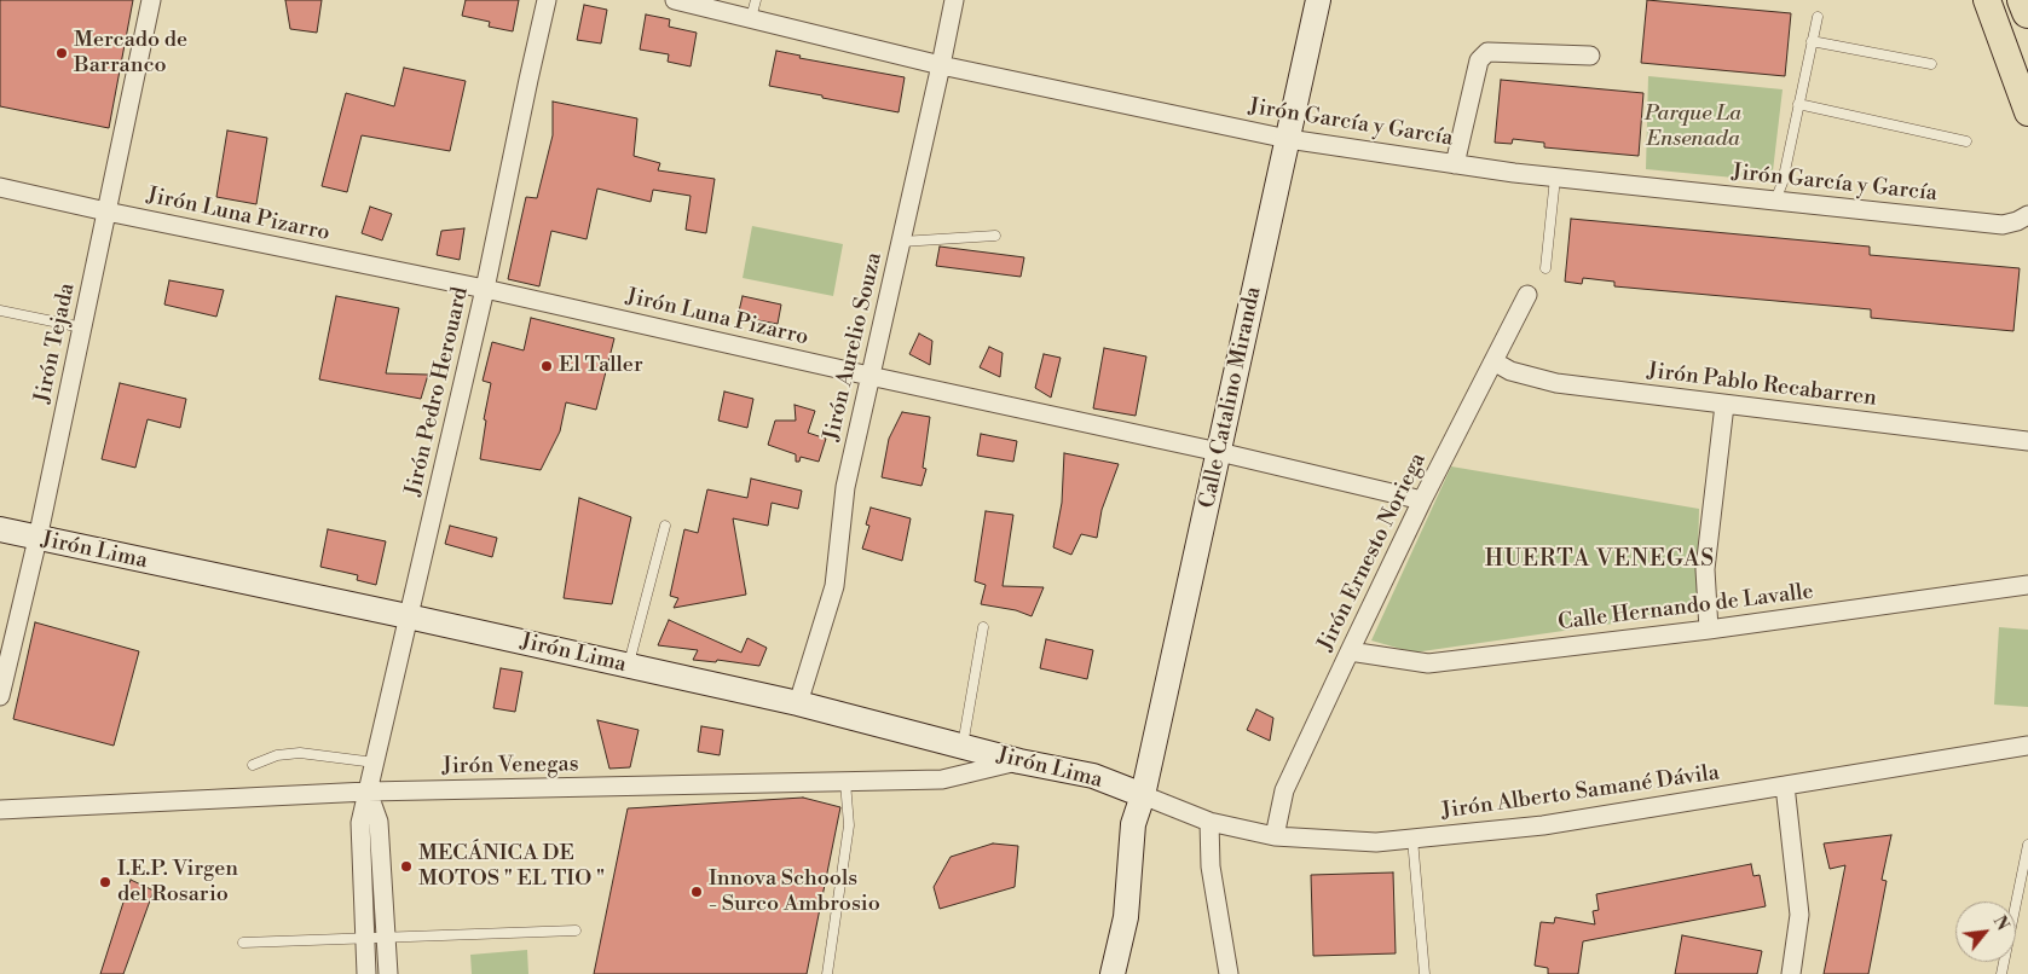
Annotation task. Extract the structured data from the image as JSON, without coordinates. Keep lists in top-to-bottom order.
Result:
{
  "streets": {
    "street": [
      "Jirón García y García",
      "Jirón Luna Pizarro",
      "Jirón Tejada",
      "Jirón Aurelio Souza",
      "Jirón Pablo Recabarren",
      "Jirón Pedro Herouard",
      "Calle Catalino Miranda",
      "Jirón Lima",
      "Jirón Ernesto Noriega",
      "Calle Hernando de Lavalle",
      "Jirón Venegas",
      "Jirón Alberto Samané Dávila"
    ]
  },
  "crossings": [
    ["Jirón García y García", "Jirón Aurelio Souza"],
    ["Jirón García y García", "Calle Catalino Miranda"],
    ["Jirón Luna Pizarro", "Jirón Tejada"],
    ["Jirón Luna Pizarro", "Jirón Aurelio Souza"],
    ["Jirón Luna Pizarro", "Jirón Pedro Herouard"],
    ["Jirón Luna Pizarro", "Calle Catalino Miranda"],
    ["Jirón Luna Pizarro", "Jirón Ernesto Noriega"],
    ["Jirón Tejada", "Jirón Lima"],
    ["Jirón Aurelio Souza", "Jirón Lima"],
    ["Jirón Pablo Recabarren", "Jirón Ernesto Noriega"],
    ["Jirón Pedro Herouard", "Jirón Lima"],
    ["Jirón Pedro Herouard", "Jirón Venegas"],
    ["Calle Catalino Miranda", "Jirón Lima"],
    ["Calle Catalino Miranda", "Jirón Alberto Samané Dávila"],
    ["Jirón Lima", "Jirón Venegas"],
    ["Jirón Lima", "Jirón Alberto Samané Dávila"],
    ["Jirón Ernesto Noriega", "Calle Hernando de Lavalle"],
    ["Jirón Ernesto Noriega", "Jirón Alberto Samané Dávila"]
  ],
  "districts": ["HUERTA VENEGAS"],
  "parks": ["Parque La Ensenada"],
  "places": [
    "Mercado de Barranco",
    "El Taller",
    "MECÁNICA DE MOTOS \" EL TIO \"",
    "I.E.P. Virgen del Rosario",
    "Innova Schools - Surco Ambrosio"
  ],
  "north": "top right"
}
